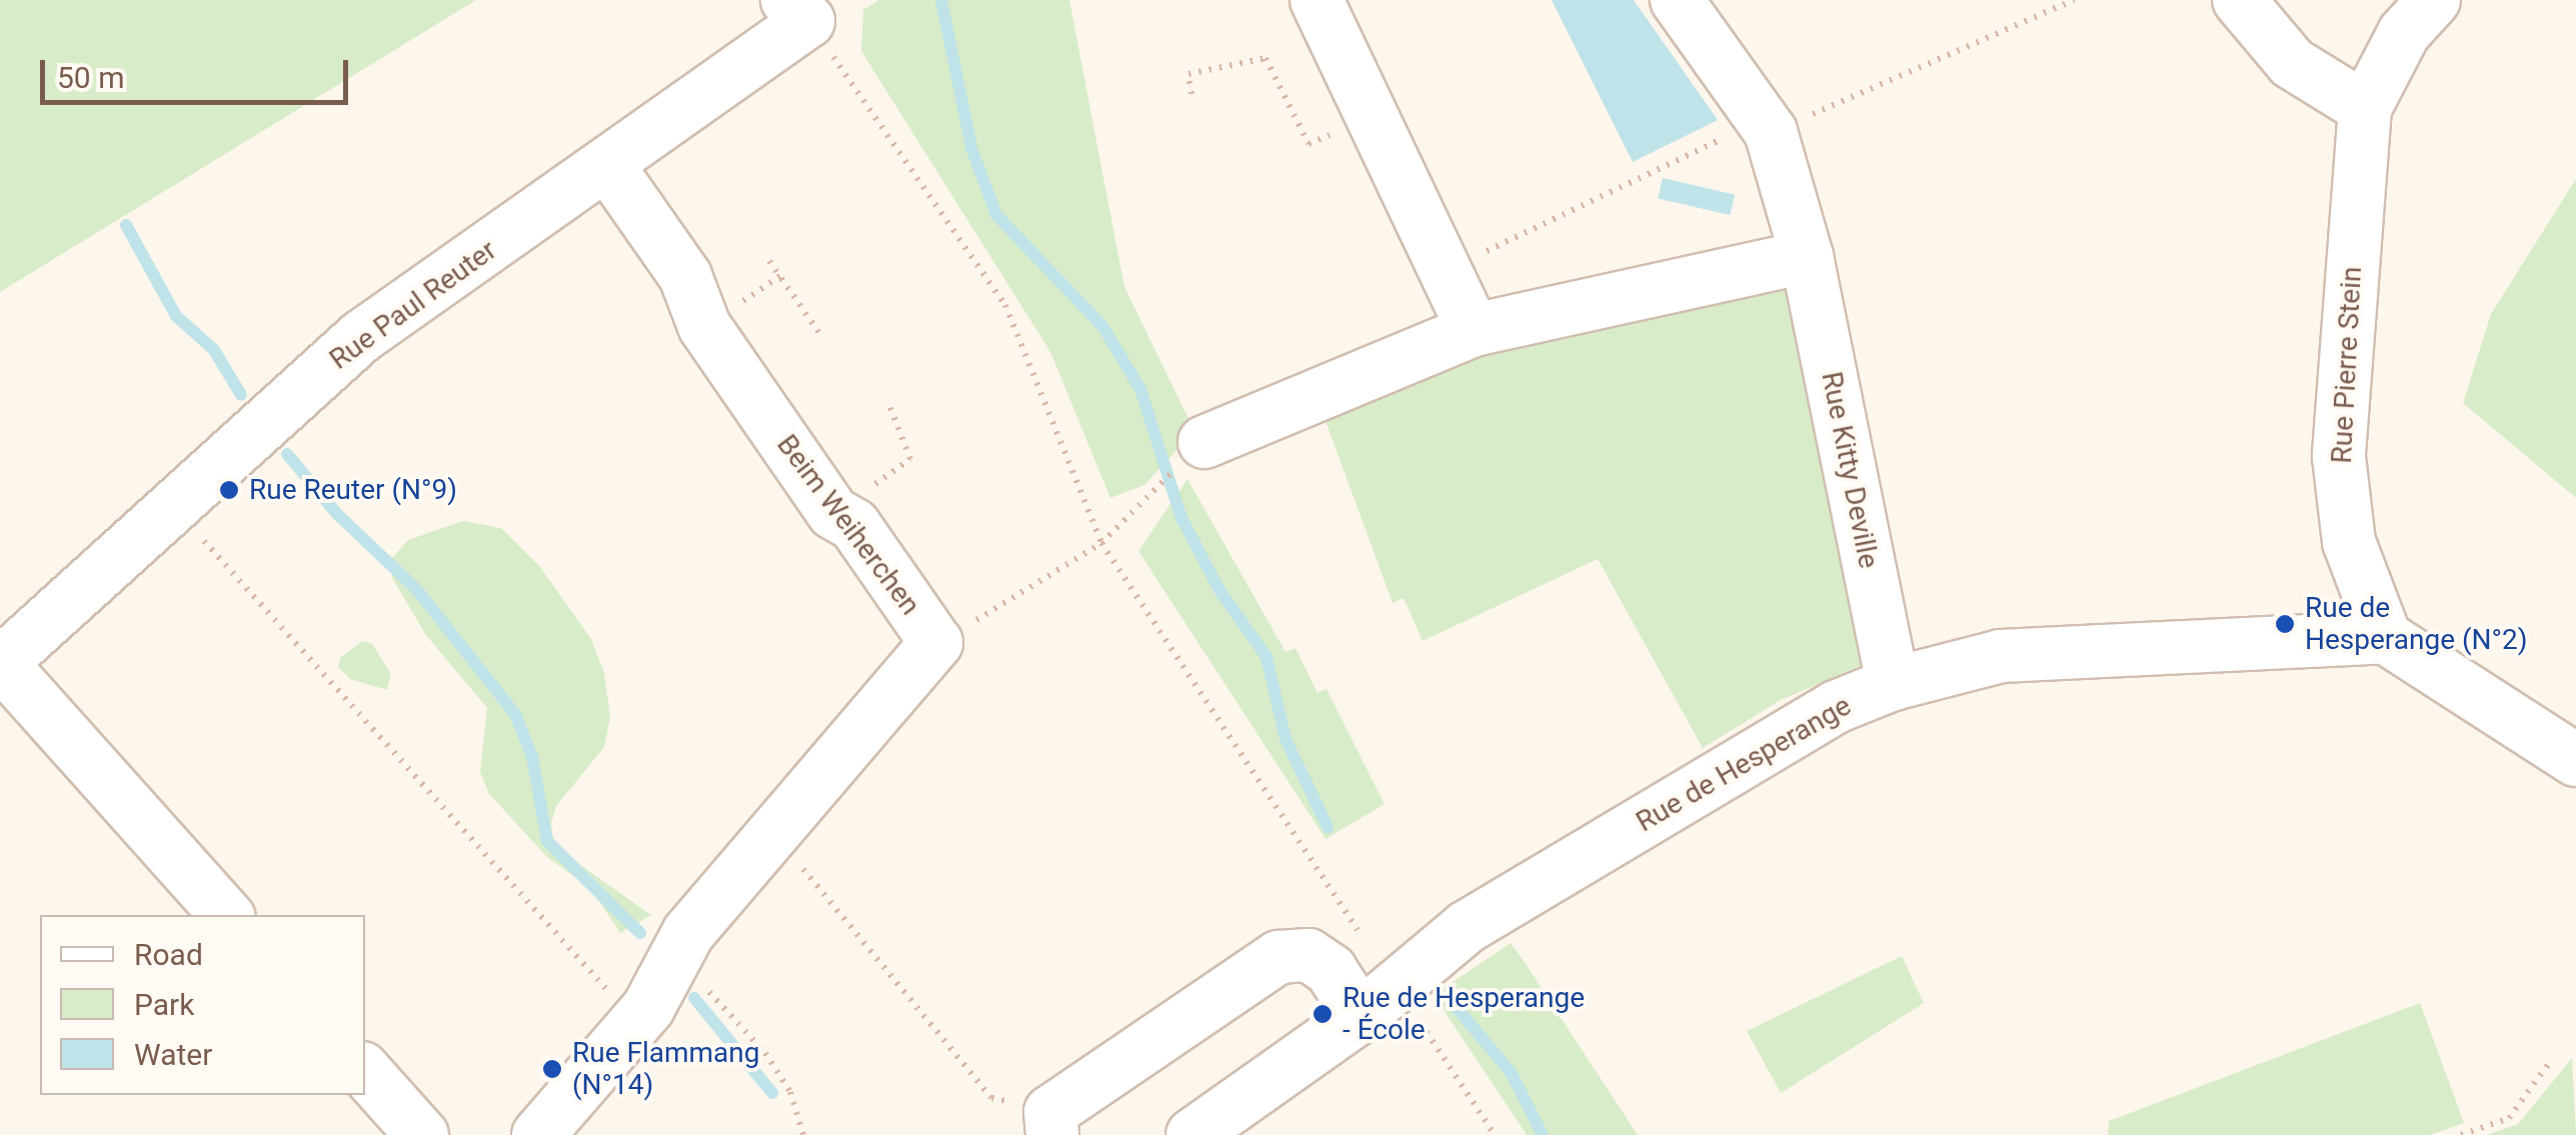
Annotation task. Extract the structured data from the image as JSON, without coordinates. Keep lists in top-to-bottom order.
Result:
{
  "streets": {
    "street": [
      "Rue Paul Reuter",
      "Rue Pierre Stein",
      "Rue Kitty Deville",
      "Beim Weiherchen",
      "Rue de Hesperange"
    ]
  },
  "crossings": [
    ["Rue Paul Reuter", "Beim Weiherchen"],
    ["Rue Pierre Stein", "Rue de Hesperange"],
    ["Rue Kitty Deville", "Rue de Hesperange"]
  ],
  "places": [
    "Rue Reuter (N°9)",
    "Rue de Hesperange (N°2)",
    "Rue de Hesperange - École",
    "Rue Flammang (N°14)"
  ],
  "legend": ["Road", "Park", "Water"],
  "scale_bar": "50 m"
}
